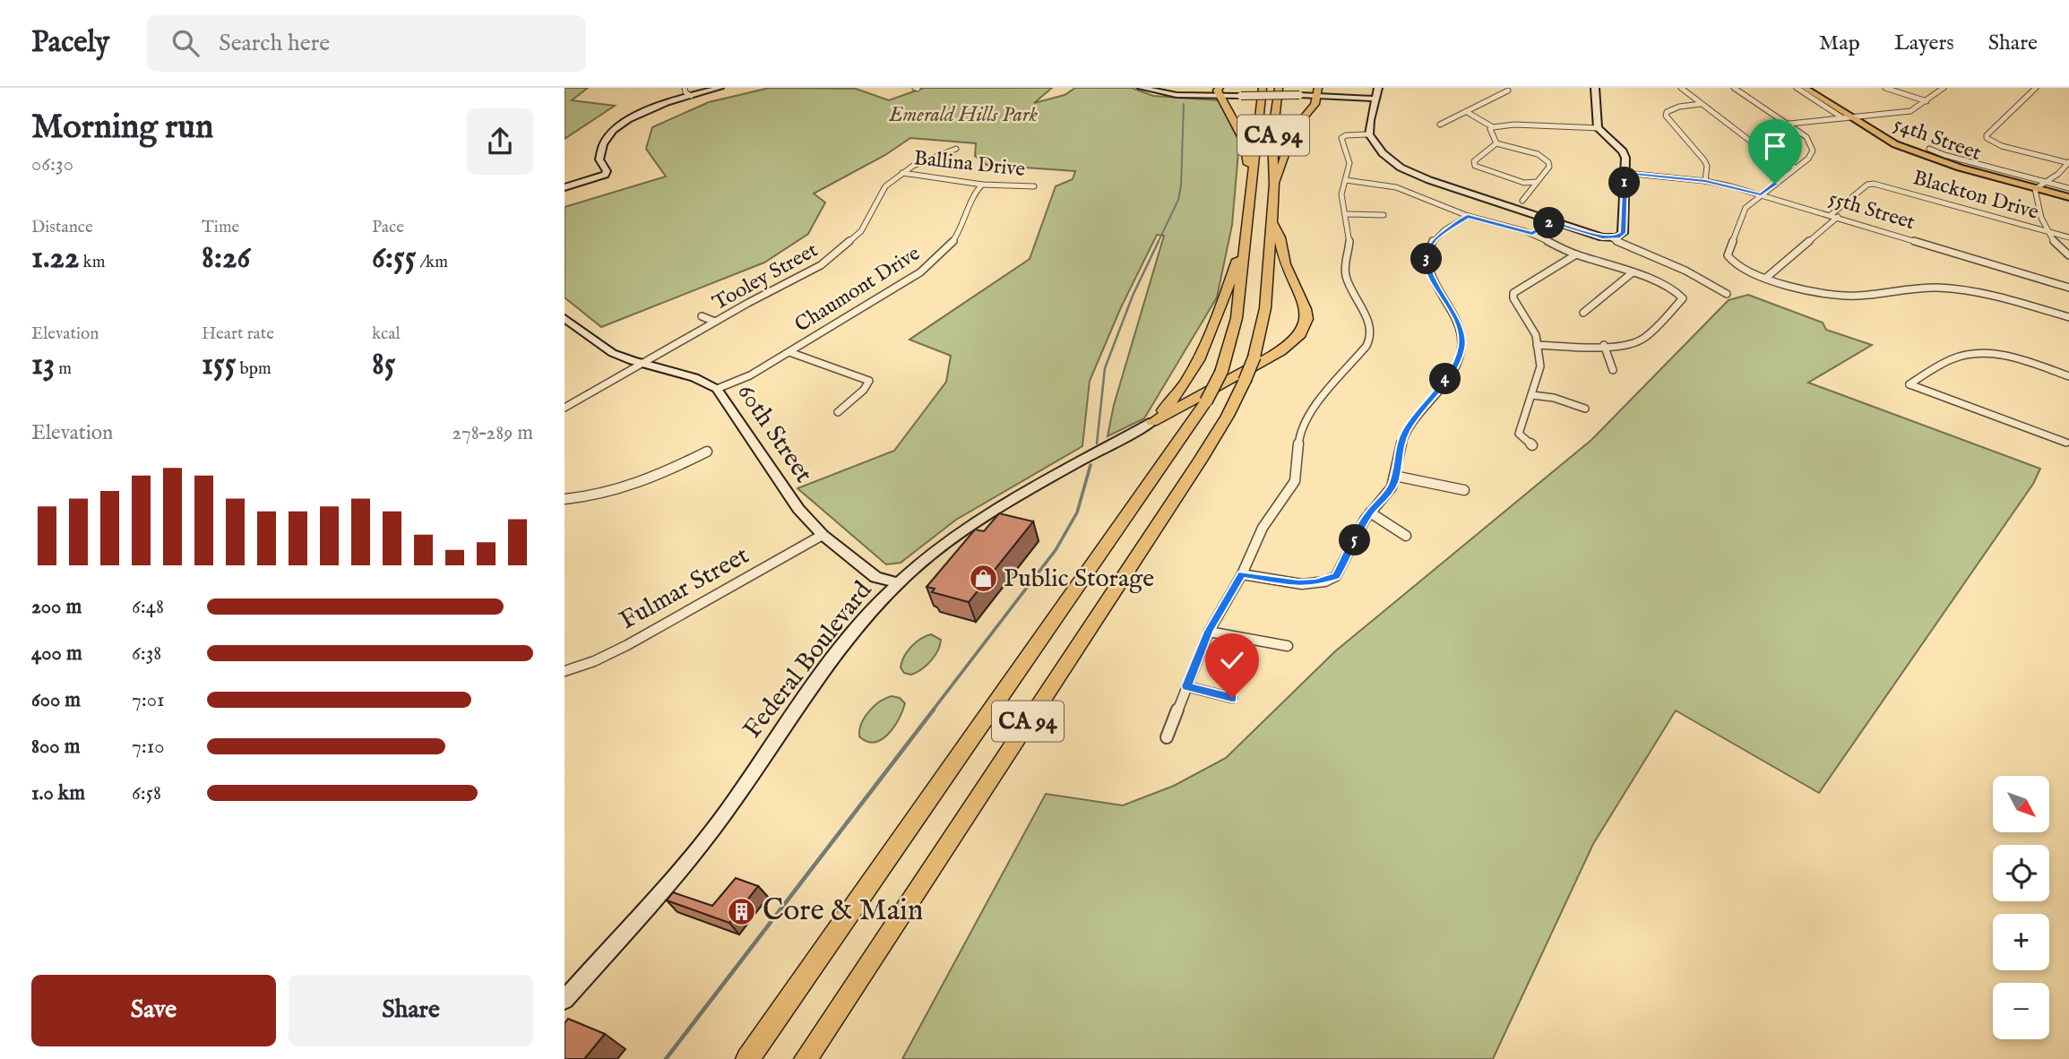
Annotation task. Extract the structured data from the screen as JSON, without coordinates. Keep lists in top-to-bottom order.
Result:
{
  "streets": {
    "highway": ["CA 94"],
    "main road": ["54th Street"],
    "street": [
      "Ballina Drive",
      "Blackton Drive",
      "55th Street",
      "Tooley Street",
      "Chaumont Drive",
      "60th Street",
      "Fulmar Street",
      "Federal Boulevard"
    ]
  },
  "crossings": [
    ["Ballina Drive", "Tooley Street"],
    ["Ballina Drive", "Chaumont Drive"],
    ["Blackton Drive", "55th Street"],
    ["Tooley Street", "60th Street"],
    ["Chaumont Drive", "60th Street"],
    ["60th Street", "Fulmar Street"],
    ["60th Street", "Federal Boulevard"]
  ],
  "parks": ["Emerald Hills Park"],
  "places": {
    "shop": ["Public Storage"],
    "building": ["Core & Main"]
  },
  "north": "bottom right",
  "page": {
    "header": "Pacely",
    "search": "Search here",
    "nav": ["Map", "Layers", "Share"],
    "heading": ["Morning run", "06:30"],
    "pins": [
      "1",
      "2",
      "3",
      "4",
      "5"
    ],
    "stats": [
      ["Distance", "1.22 km"],
      ["Time", "8:26"],
      ["Pace", "6:55 /km"],
      ["Elevation", "13 m"],
      ["Heart rate", "155 bpm"],
      ["kcal", "85"]
    ],
    "chart": ["Elevation", "278–289 m"],
    "list": [
      {
        "name": "200 m",
        "note": "6:48"
      },
      {
        "name": "400 m",
        "note": "6:38"
      },
      {
        "name": "600 m",
        "note": "7:01"
      },
      {
        "name": "800 m",
        "note": "7:10"
      },
      {
        "name": "1.0 km",
        "note": "6:58"
      }
    ],
    "map_buttons": ["+", "−"],
    "buttons": ["Save", "Share"]
  }
}
